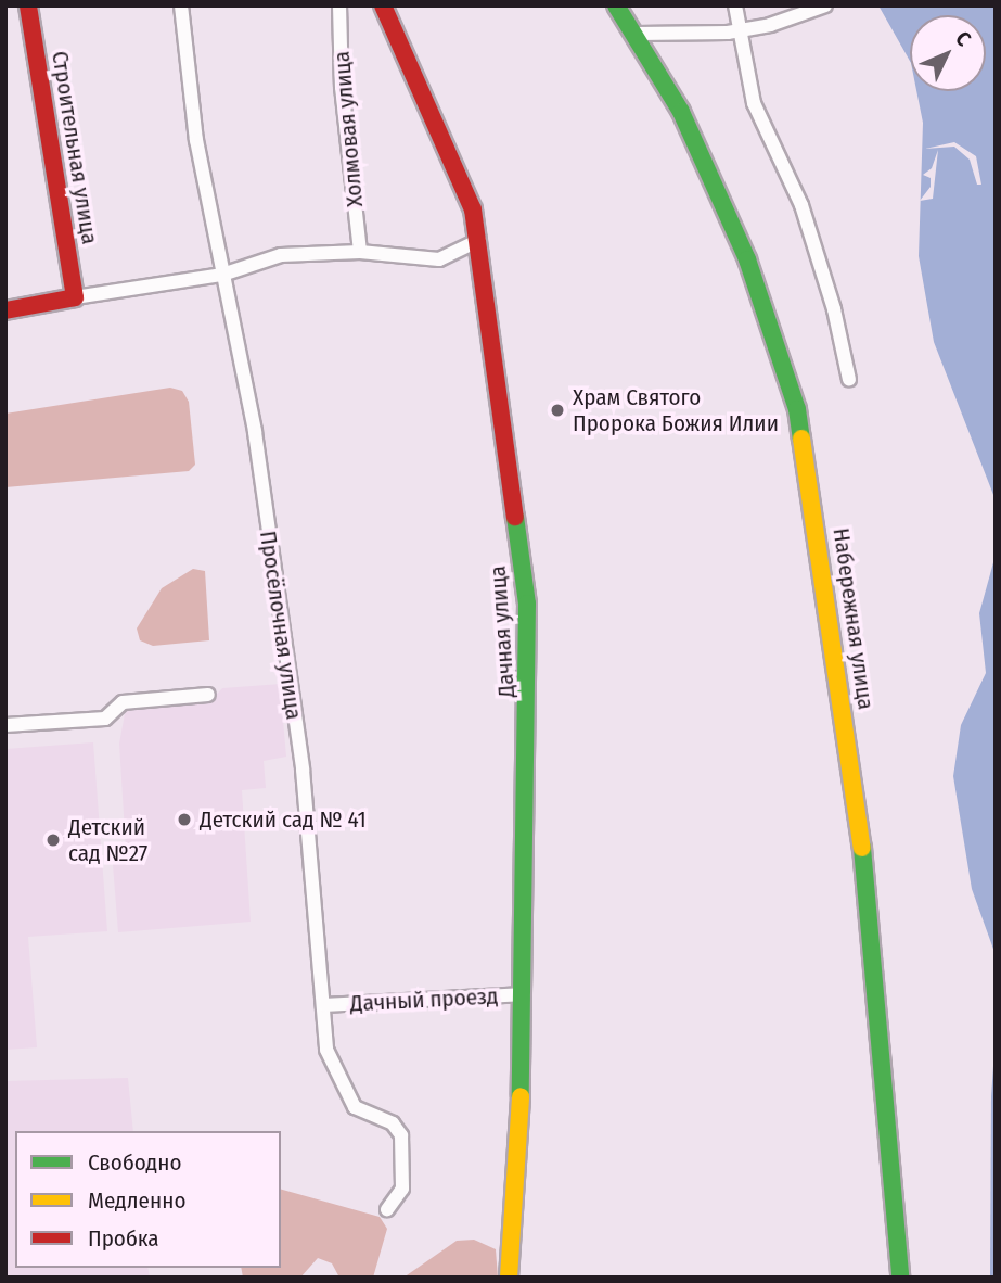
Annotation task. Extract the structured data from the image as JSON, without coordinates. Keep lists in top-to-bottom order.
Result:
{
  "streets": {
    "street": [
      "Холмовая улица",
      "Строительная улица",
      "Набережная улица",
      "Просёлочная улица",
      "Дачная улица",
      "Дачный проезд"
    ]
  },
  "crossings": [
    ["Просёлочная улица", "Дачный проезд"],
    ["Дачная улица", "Дачный проезд"]
  ],
  "places": ["Храм Святого Пророка Божия Илии", "Детский сад № 41", "Детский сад №27"],
  "legend": ["Свободно", "Медленно", "Пробка"],
  "north": "top right"
}
